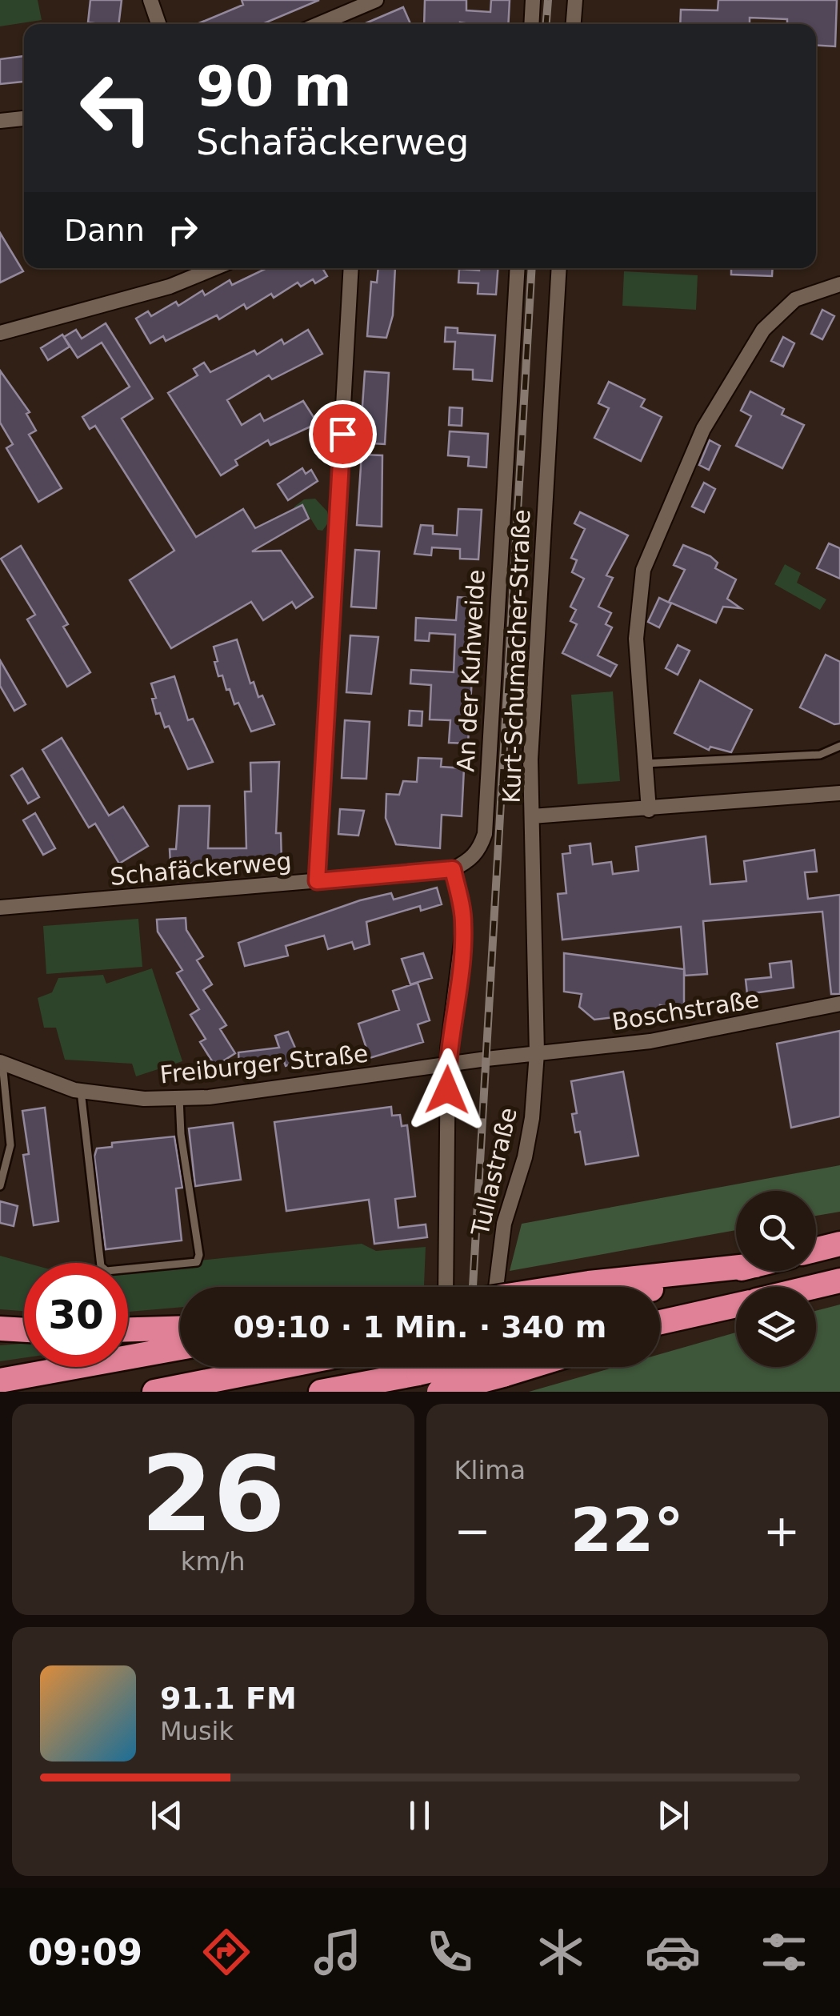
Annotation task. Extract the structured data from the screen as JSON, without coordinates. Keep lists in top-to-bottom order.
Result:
{
  "streets": {
    "street": [
      "Kurt-Schumacher-Straße",
      "An der Kuhweide",
      "Schafäckerweg",
      "Boschstraße",
      "Freiburger Straße",
      "Tullastraße"
    ]
  },
  "crossings": [
    ["Kurt-Schumacher-Straße", "Boschstraße"],
    ["Kurt-Schumacher-Straße", "Freiburger Straße"],
    ["Kurt-Schumacher-Straße", "Tullastraße"],
    ["An der Kuhweide", "Schafäckerweg"],
    ["Boschstraße", "Freiburger Straße"],
    ["Boschstraße", "Tullastraße"],
    ["Freiburger Straße", "Tullastraße"]
  ],
  "page": {
    "turn": ["90 m", "Schafäckerweg"],
    "then": "Dann",
    "limit": "30",
    "trip": "09:10 · 1 Min. · 340 m",
    "tile": [
      ["26", "km/h"],
      "Klima"
    ],
    "heat": ["−", "22°", "+"],
    "song": ["91.1 FM", "Musik"],
    "tabs": "09:09"
  }
}
